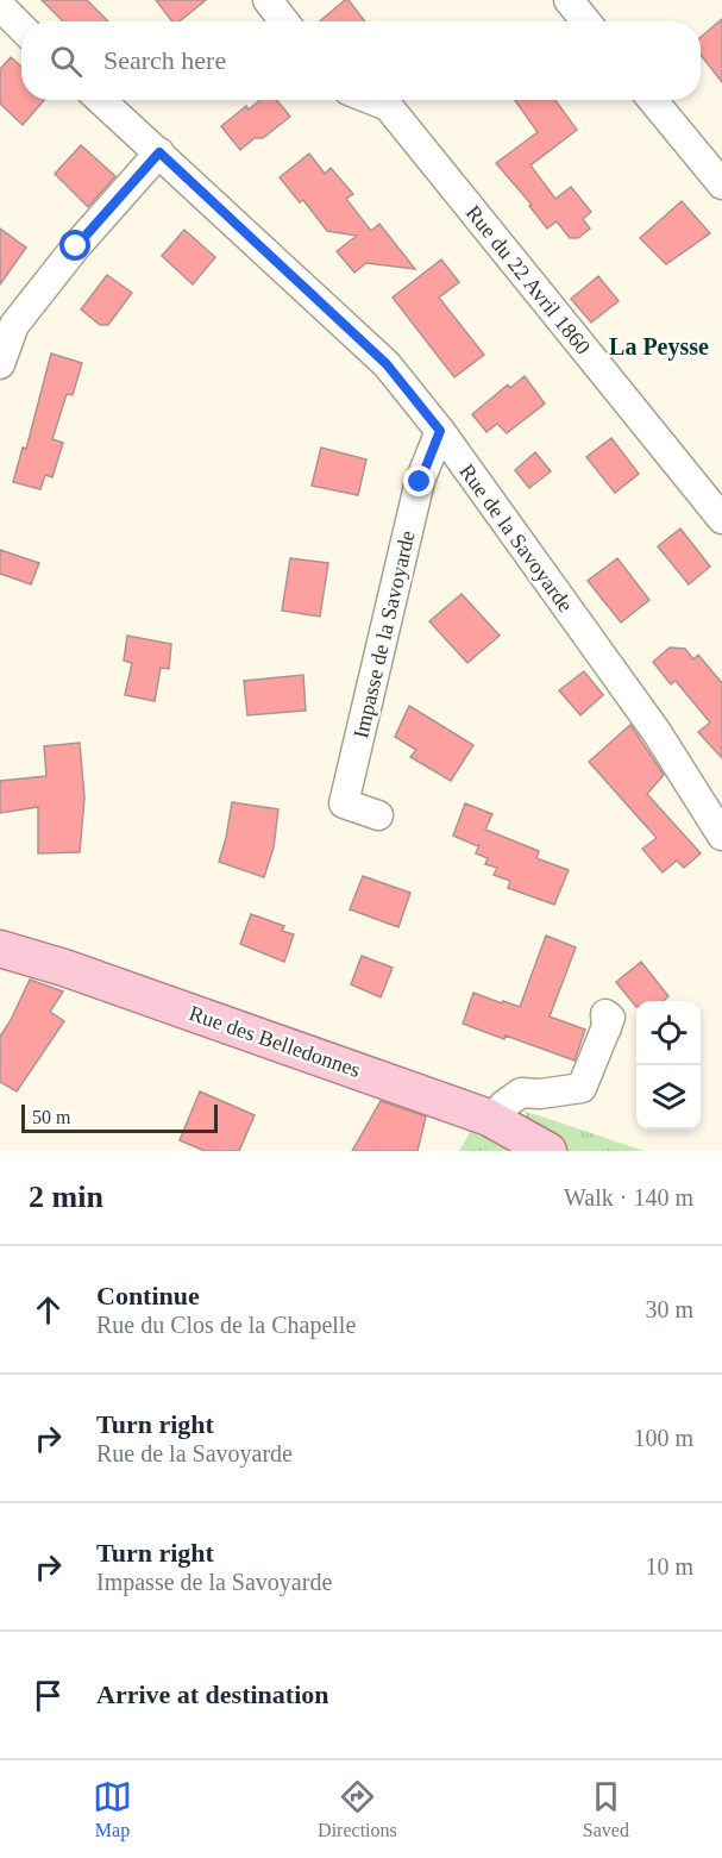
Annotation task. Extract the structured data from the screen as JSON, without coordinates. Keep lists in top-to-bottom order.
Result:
{
  "streets": {
    "main road": ["Rue des Belledonnes"],
    "street": ["Rue du 22 Avril 1860", "Rue de la Savoyarde", "Impasse de la Savoyarde"]
  },
  "crossings": [
    ["Rue de la Savoyarde", "Impasse de la Savoyarde"]
  ],
  "districts": ["La Peysse"],
  "scale_bar": "50 m",
  "page": {
    "search": "Search here",
    "scale": "50 m",
    "heading": ["2 min", "Walk · 140 m"],
    "list": [
      ["Continue", "Rue du Clos de la Chapelle", "30 m"],
      ["Turn right", "Rue de la Savoyarde", "100 m"],
      ["Turn right", "Impasse de la Savoyarde", "10 m"],
      "Arrive at destination"
    ],
    "nav": ["Map", "Directions", "Saved"]
  }
}
